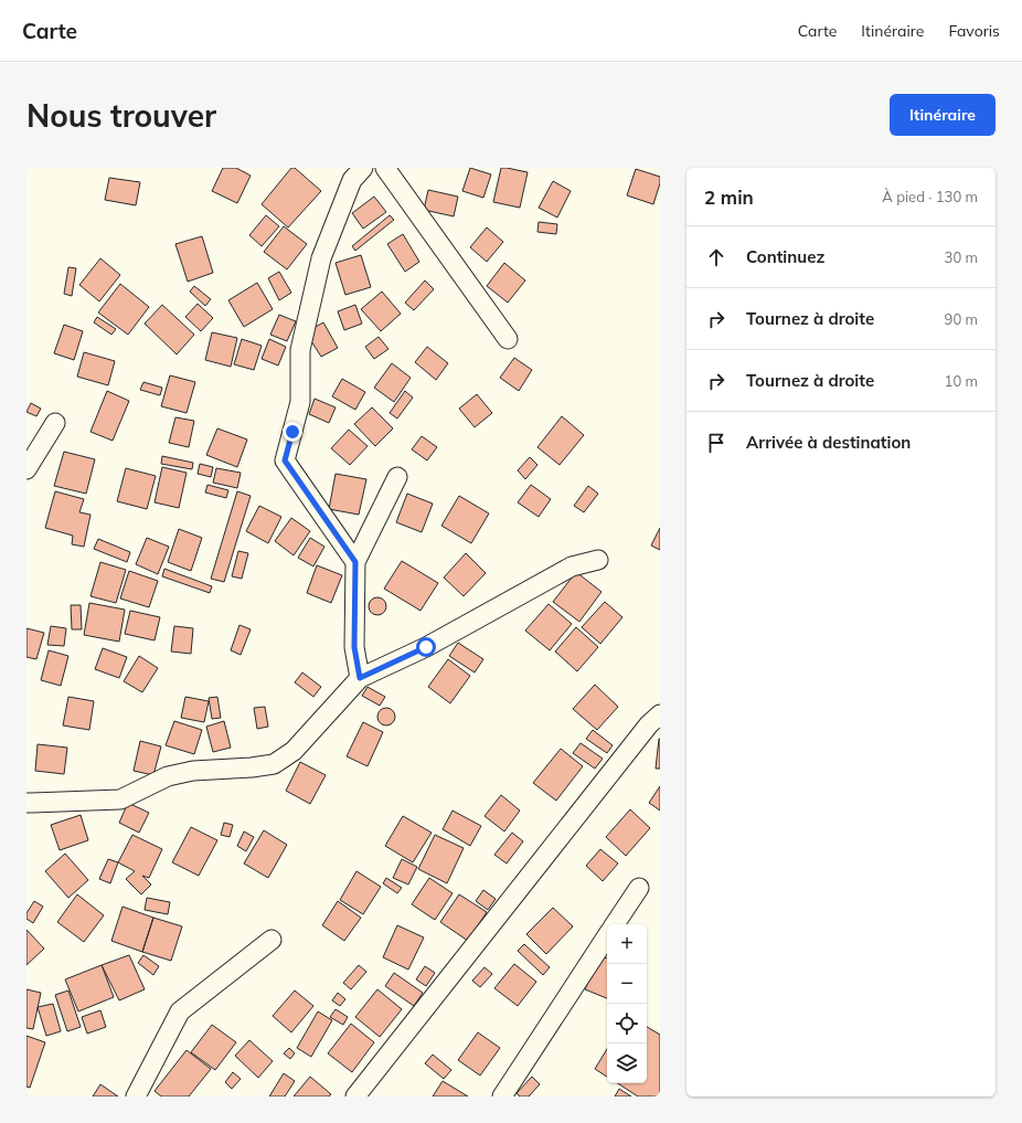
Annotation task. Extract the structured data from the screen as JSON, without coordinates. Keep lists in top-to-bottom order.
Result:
{
  "page": {
    "header": "Carte",
    "nav": ["Carte", "Itinéraire", "Favoris"],
    "buttons": "Itinéraire",
    "title": "Nous trouver",
    "heading": ["2 min", "À pied · 130 m"],
    "list": [
      ["Continuez", "30 m"],
      ["Tournez à droite", "90 m"],
      ["Tournez à droite", "10 m"],
      "Arrivée à destination"
    ],
    "map_buttons": ["+", "−"]
  }
}
